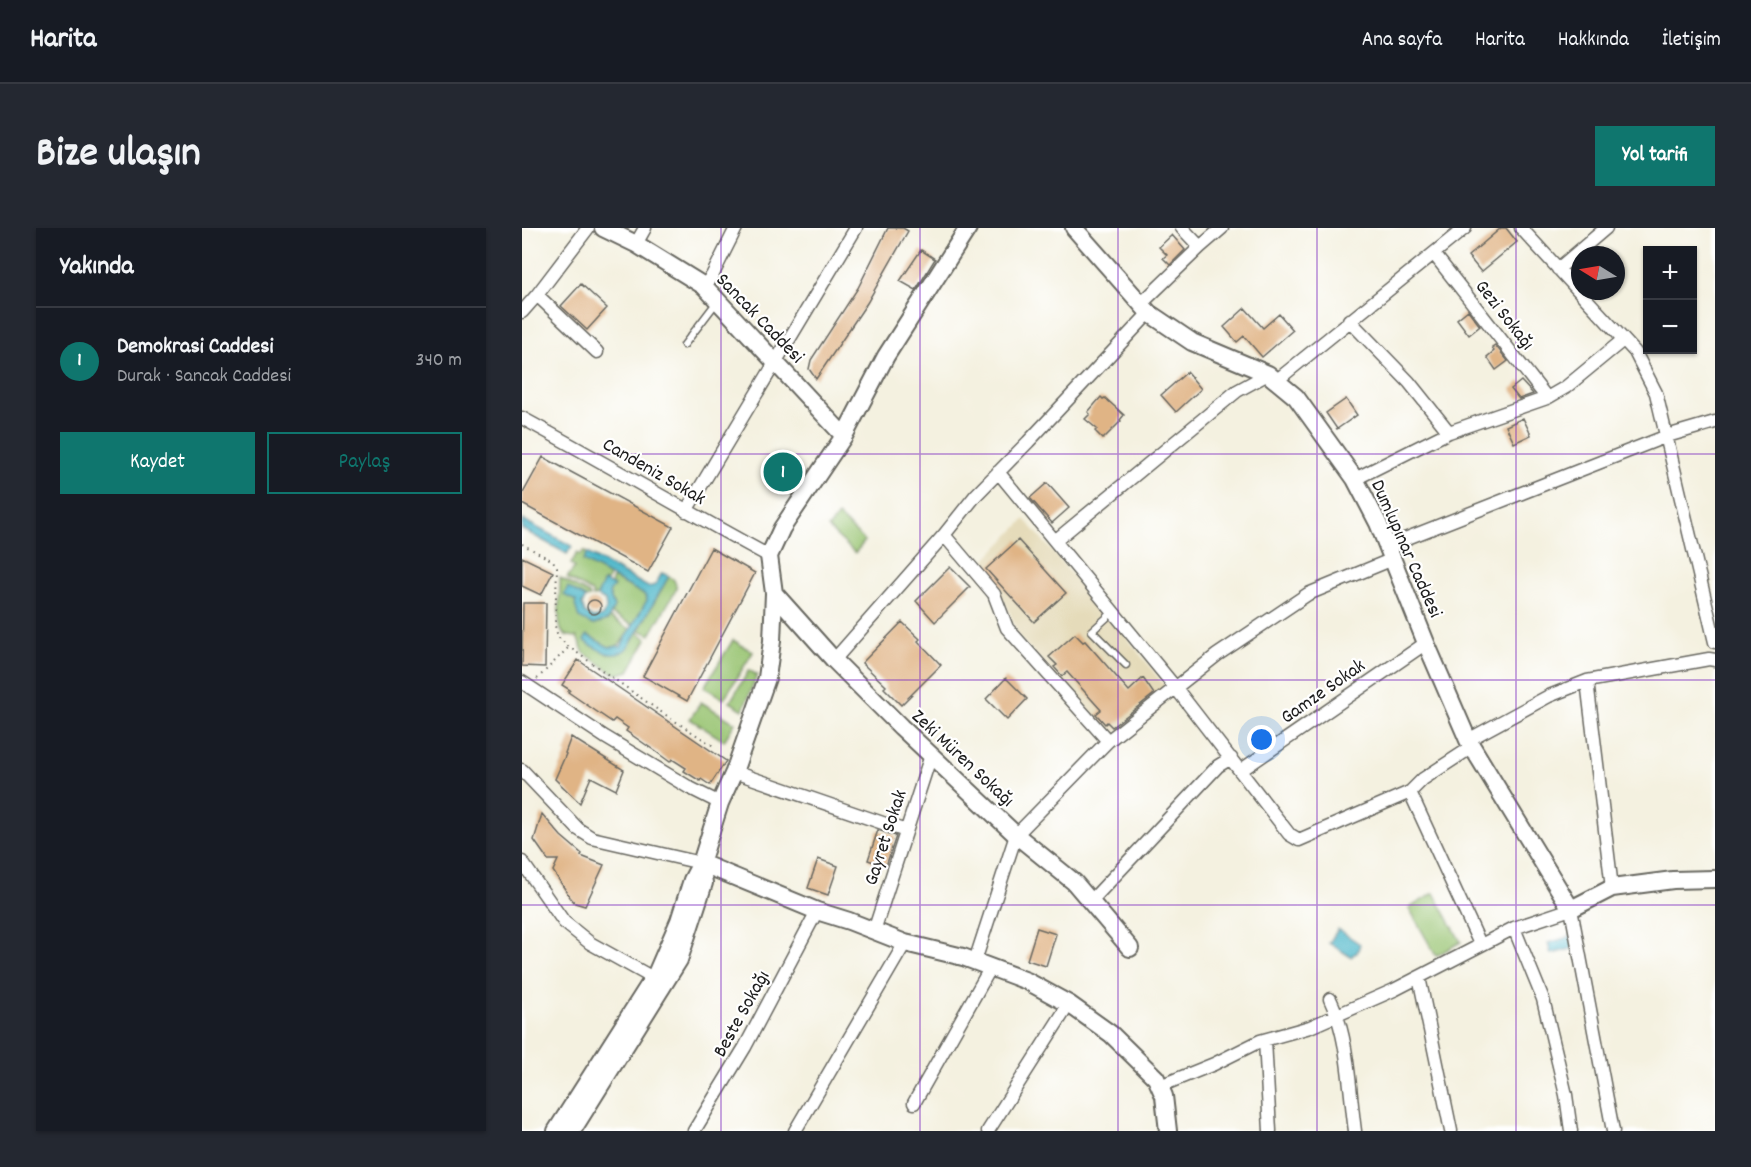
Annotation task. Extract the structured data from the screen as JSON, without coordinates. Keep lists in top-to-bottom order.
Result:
{
  "streets": {
    "street": [
      "Gezi Sokağı",
      "Sancak Caddesi",
      "Candeniz Sokak",
      "Dumlupınar Caddesi",
      "Gamze Sokak",
      "Zeki Müren Sokağı",
      "Gayret Sokak",
      "Beste Sokağı"
    ]
  },
  "crossings": [
    ["Dumlupınar Caddesi", "Gamze Sokak"],
    ["Zeki Müren Sokağı", "Gayret Sokak"]
  ],
  "north": "left",
  "page": {
    "header": "Harita",
    "nav": [
      "Ana sayfa",
      "Harita",
      "Hakkında",
      "İletişim"
    ],
    "title": "Bize ulaşın",
    "buttons": [
      "Yol tarifi",
      ["Kaydet", "Paylaş"]
    ],
    "heading": "Yakında",
    "map_buttons": ["+", "−"],
    "list": [
      {
        "mark": "1",
        "name": "Demokrasi Caddesi",
        "note": "Durak · Sancak Caddesi",
        "value": "340 m"
      }
    ],
    "pins": "1"
  }
}
